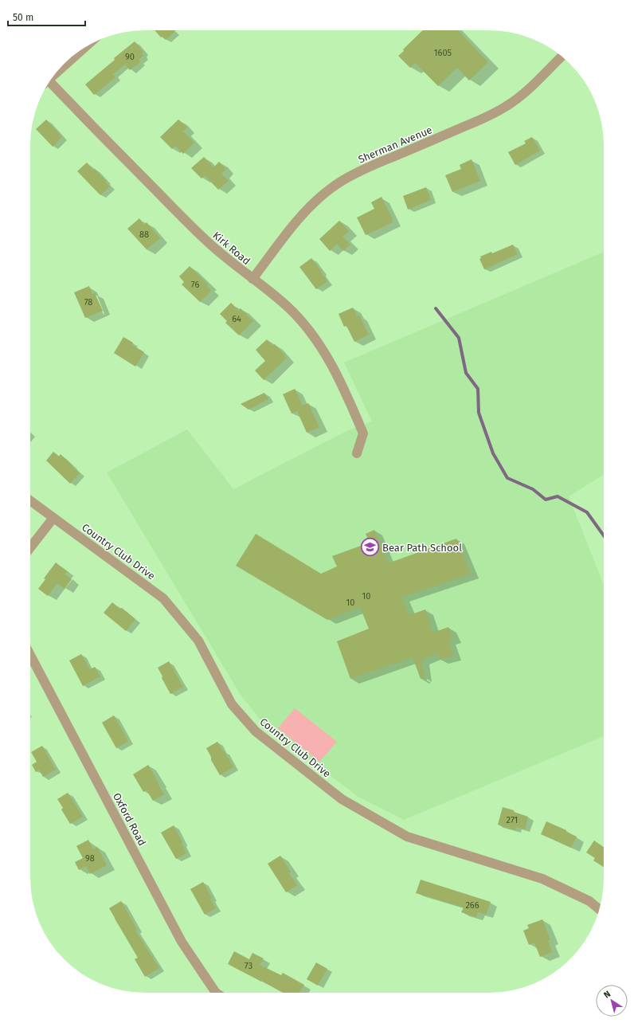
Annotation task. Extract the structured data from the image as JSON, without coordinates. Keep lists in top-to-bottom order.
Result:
{
  "streets": {
    "street": [
      "Sherman Avenue",
      "Kirk Road",
      "Country Club Drive",
      "Oxford Road"
    ]
  },
  "crossings": [
    ["Sherman Avenue", "Kirk Road"]
  ],
  "places": {
    "school or university": ["Bear Path School"]
  },
  "house_numbers": [
    "1605",
    "90",
    "88",
    "76",
    "78",
    "64",
    "10",
    "10",
    "271",
    "98",
    "266",
    "73"
  ],
  "scale_bar": "50 m",
  "north": "top left"
}
